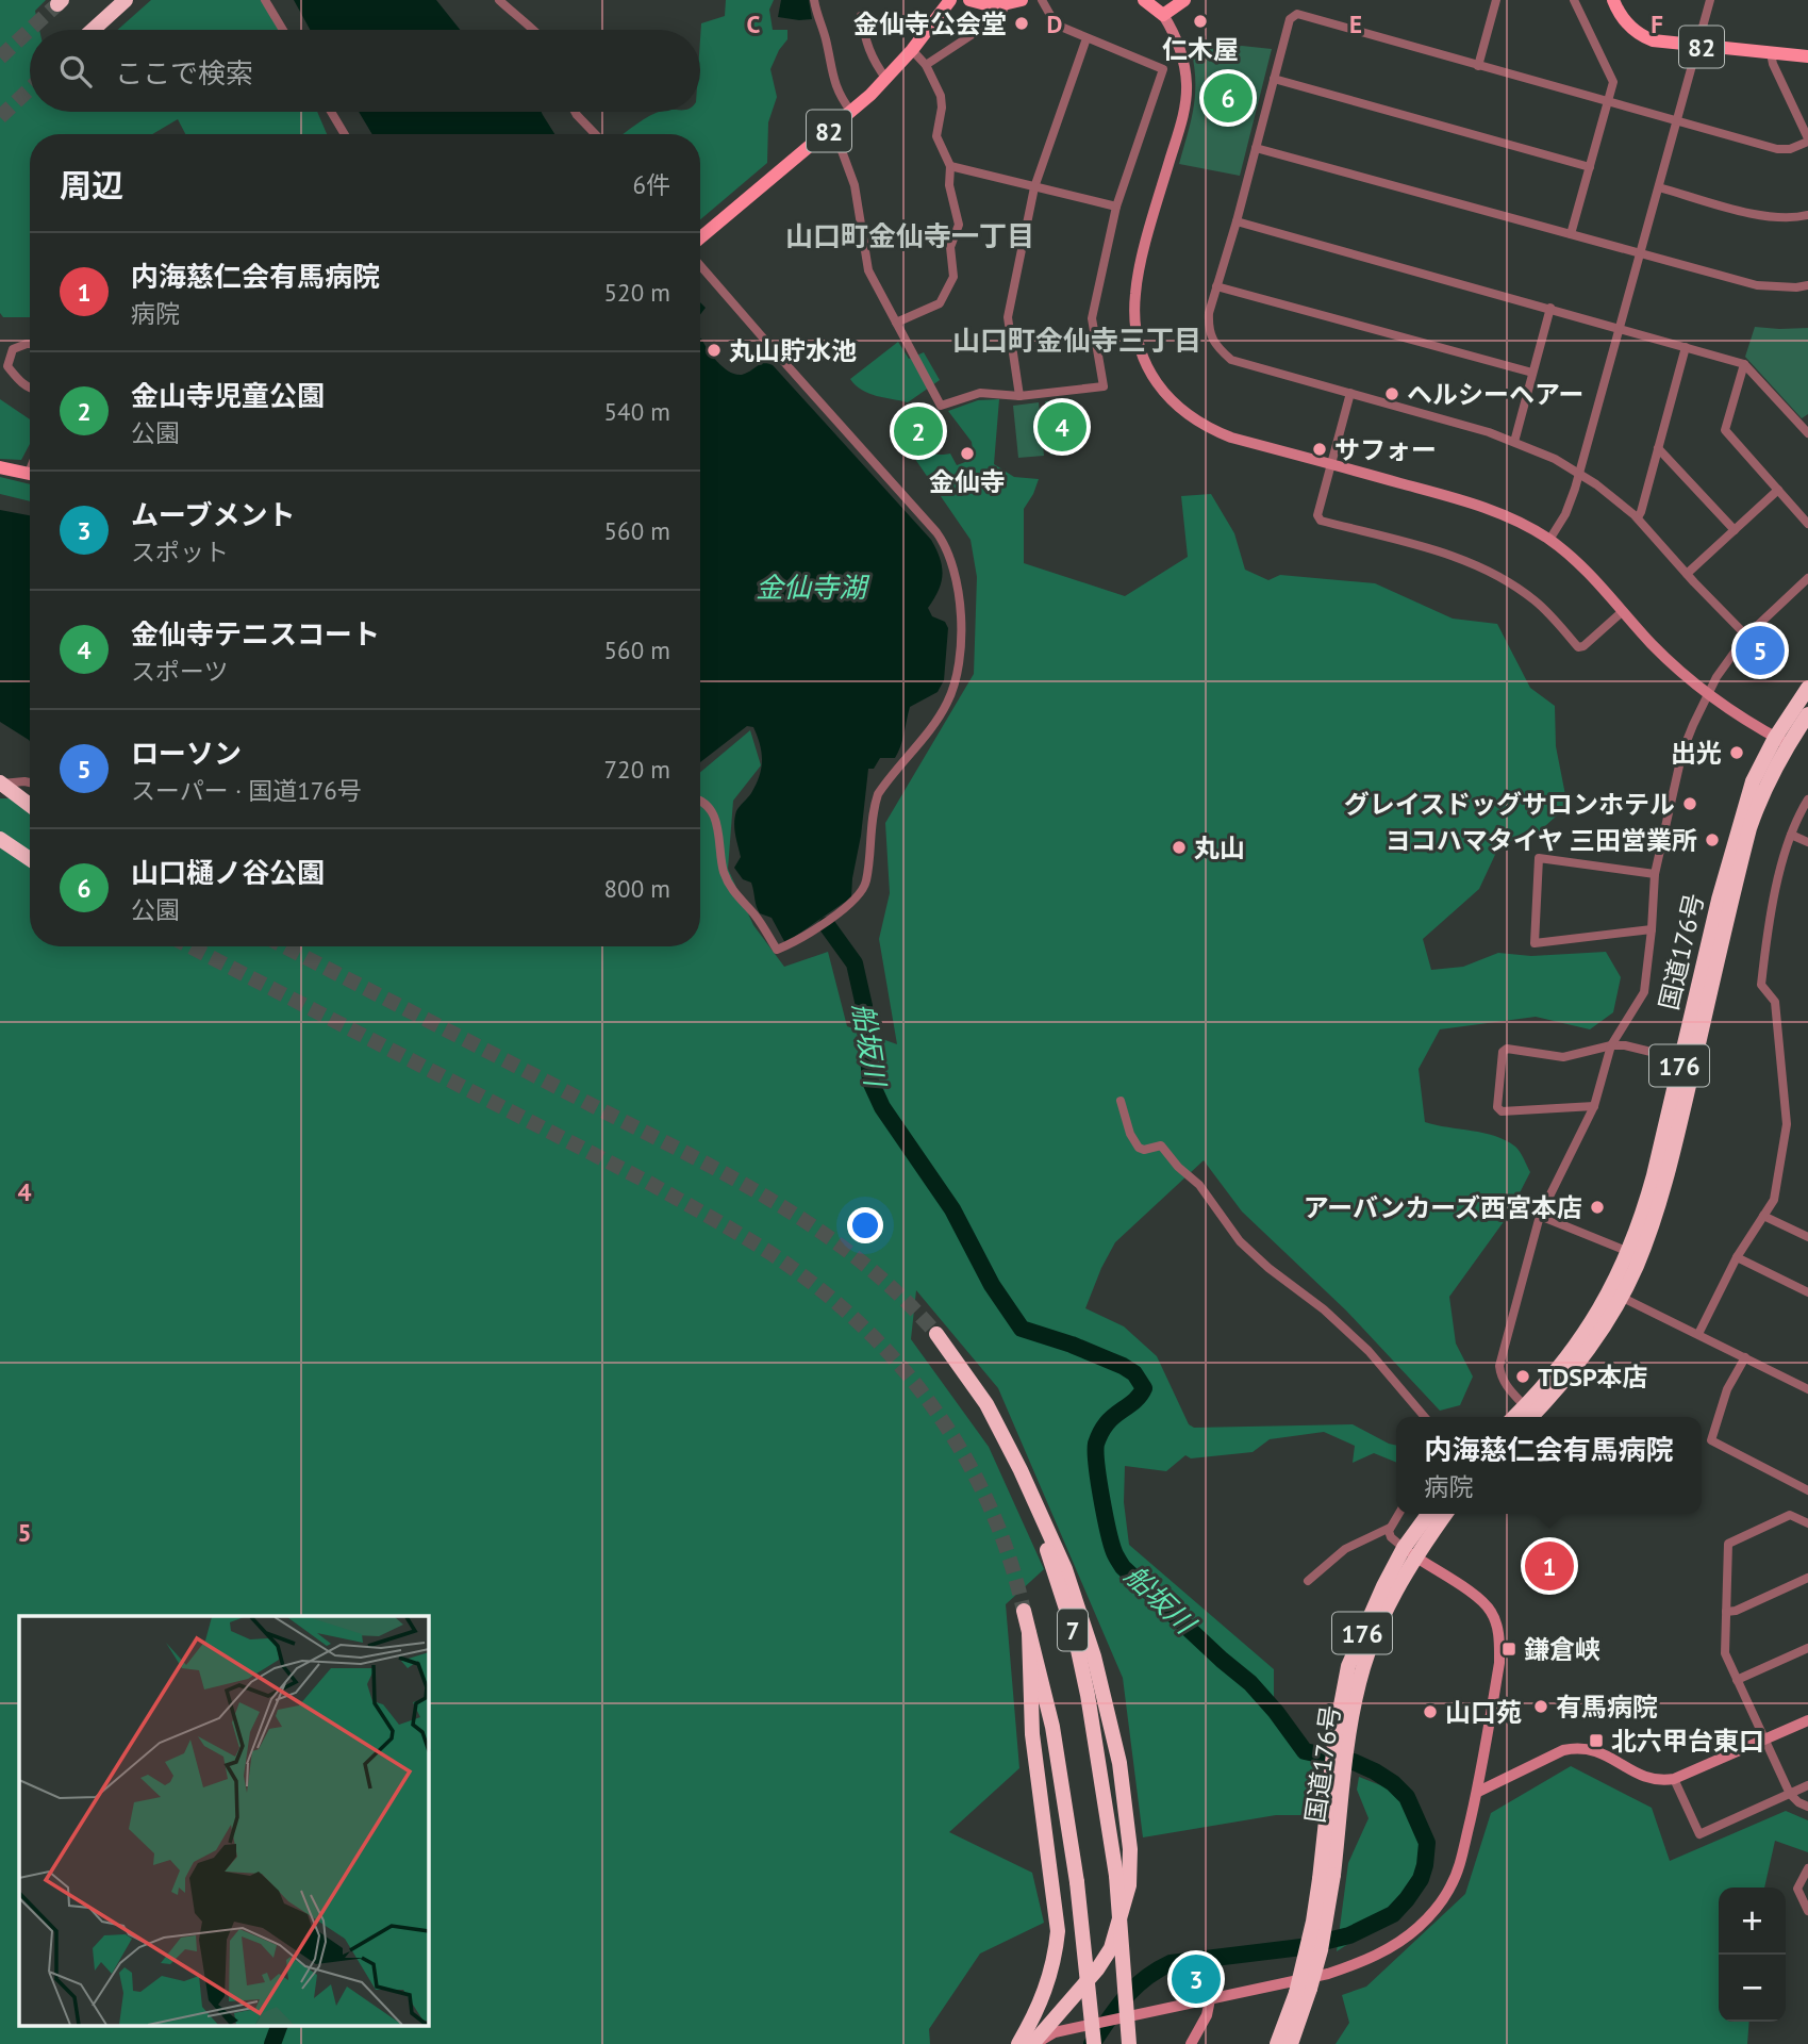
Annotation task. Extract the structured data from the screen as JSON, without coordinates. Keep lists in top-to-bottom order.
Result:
{
  "streets": {
    "highway": ["国道176号", "176", "7"],
    "main road": ["82"]
  },
  "districts": ["山口町金仙寺一丁目", "山口町金仙寺三丁目"],
  "water": ["金仙寺湖", "船坂川"],
  "places": {
    "other": [
      "仁木屋",
      "金仙寺公会堂",
      "丸山貯水池",
      "ヘルシーヘアー",
      "サフォー",
      "金仙寺",
      "出光",
      "グレイスドッグサロンホテル",
      "ヨコハマタイヤ 三田営業所",
      "丸山",
      "アーバンカーズ西宮本店",
      "TDSP本店",
      "有馬病院",
      "山口苑"
    ],
    "transit": ["鎌倉峡", "北六甲台東口"]
  },
  "page": {
    "search": "ここで検索",
    "pins": [
      "6",
      "4",
      "2",
      "5",
      "1",
      "3"
    ],
    "heading": ["周辺", "6件"],
    "list": [
      {
        "mark": "1",
        "name": "内海慈仁会有馬病院",
        "note": "病院",
        "value": "520 m"
      },
      {
        "mark": "2",
        "name": "金山寺児童公園",
        "note": "公園",
        "value": "540 m"
      },
      {
        "mark": "3",
        "name": "ムーブメント",
        "note": "スポット",
        "value": "560 m"
      },
      {
        "mark": "4",
        "name": "金仙寺テニスコート",
        "note": "スポーツ",
        "value": "560 m"
      },
      {
        "mark": "5",
        "name": "ローソン",
        "note": "スーパー · 国道176号",
        "value": "720 m"
      },
      {
        "mark": "6",
        "name": "山口樋ノ谷公園",
        "note": "公園",
        "value": "800 m"
      }
    ],
    "popup": ["内海慈仁会有馬病院", "病院"],
    "map_buttons": ["+", "−"]
  },
  "grid": {
    "columns": [
      "C",
      "D",
      "E",
      "F"
    ],
    "rows": ["4", "5"]
  }
}
